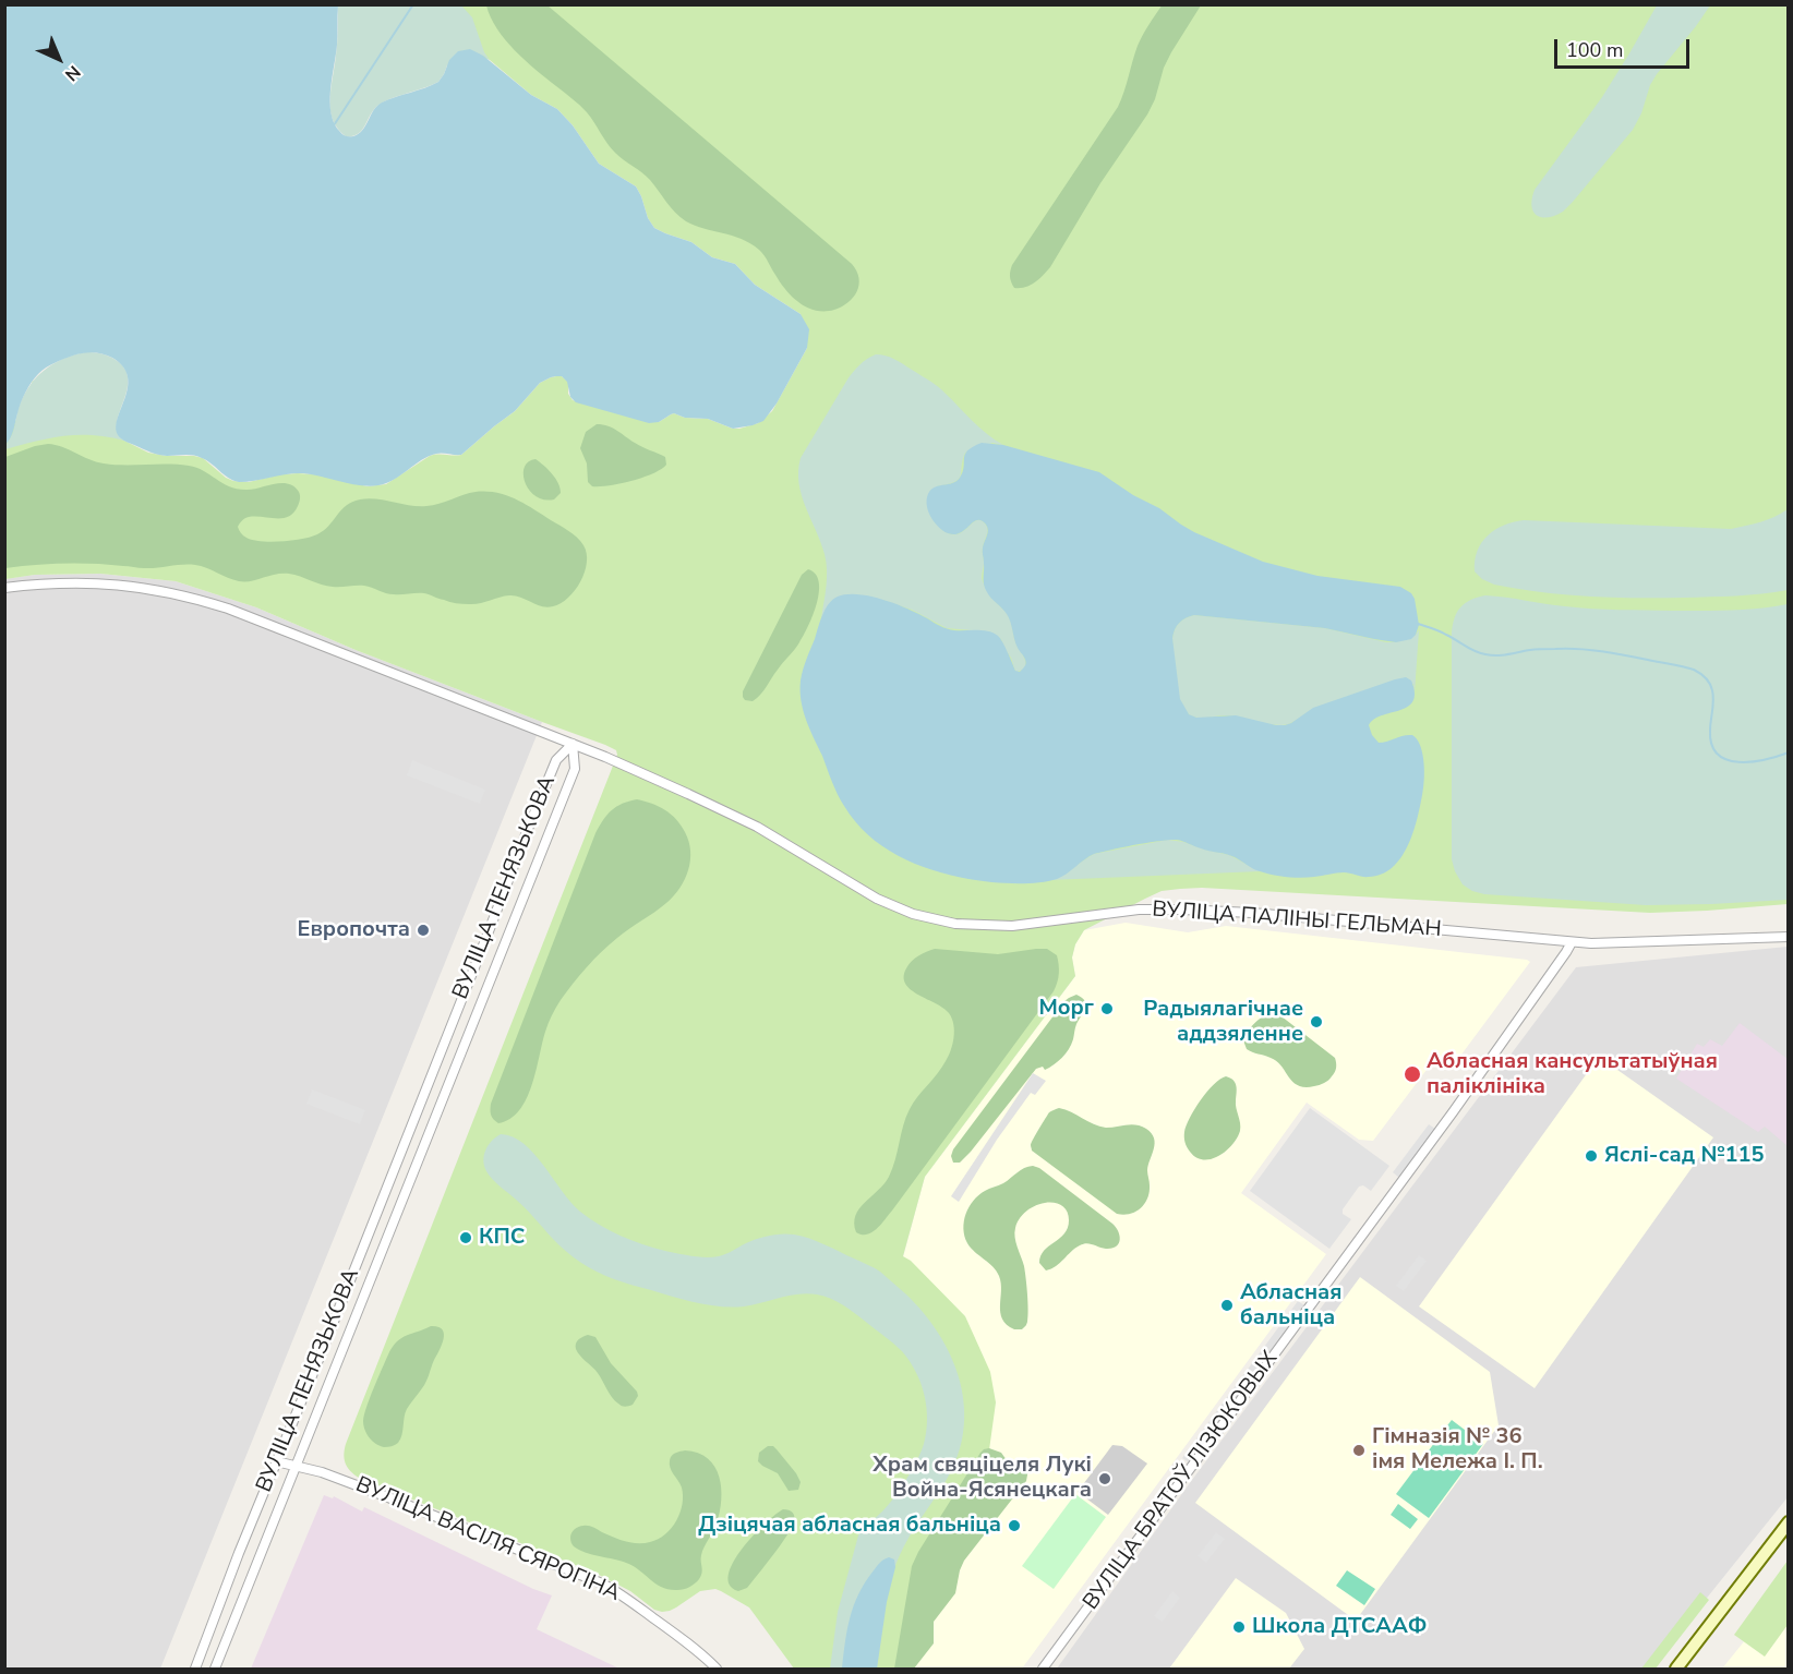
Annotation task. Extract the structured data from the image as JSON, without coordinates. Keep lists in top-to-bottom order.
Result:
{
  "streets": {
    "street": [
      "ВУЛІЦА ПЕНЯЗЬКОВА",
      "ВУЛІЦА ПАЛІНЫ ГЕЛЬМАН",
      "ВУЛІЦА БРАТОЎ ЛІЗЮКОВЫХ",
      "ВУЛІЦА ВАСІЛЯ СЯРОГІНА"
    ]
  },
  "crossings": [
    ["ВУЛІЦА ПЕНЯЗЬКОВА", "ВУЛІЦА ПАЛІНЫ ГЕЛЬМАН"],
    ["ВУЛІЦА ПЕНЯЗЬКОВА", "ВУЛІЦА ВАСІЛЯ СЯРОГІНА"],
    ["ВУЛІЦА ПАЛІНЫ ГЕЛЬМАН", "ВУЛІЦА БРАТОЎ ЛІЗЮКОВЫХ"]
  ],
  "places": [
    "Европочта",
    "Морг",
    "Радыялагічнае аддзяленне",
    "Абласная кансультатыўная паліклініка",
    "Яслі-сад №115",
    "КПС",
    "Абласная бальніца",
    "Гімназія № 36 імя Мележа І. П.",
    "Храм свяціцеля Лукі Война-Ясянецкага",
    "Дзіцячая абласная бальніца",
    "Школа ДТСААФ"
  ],
  "scale_bar": "100 m",
  "north": "bottom right"
}
